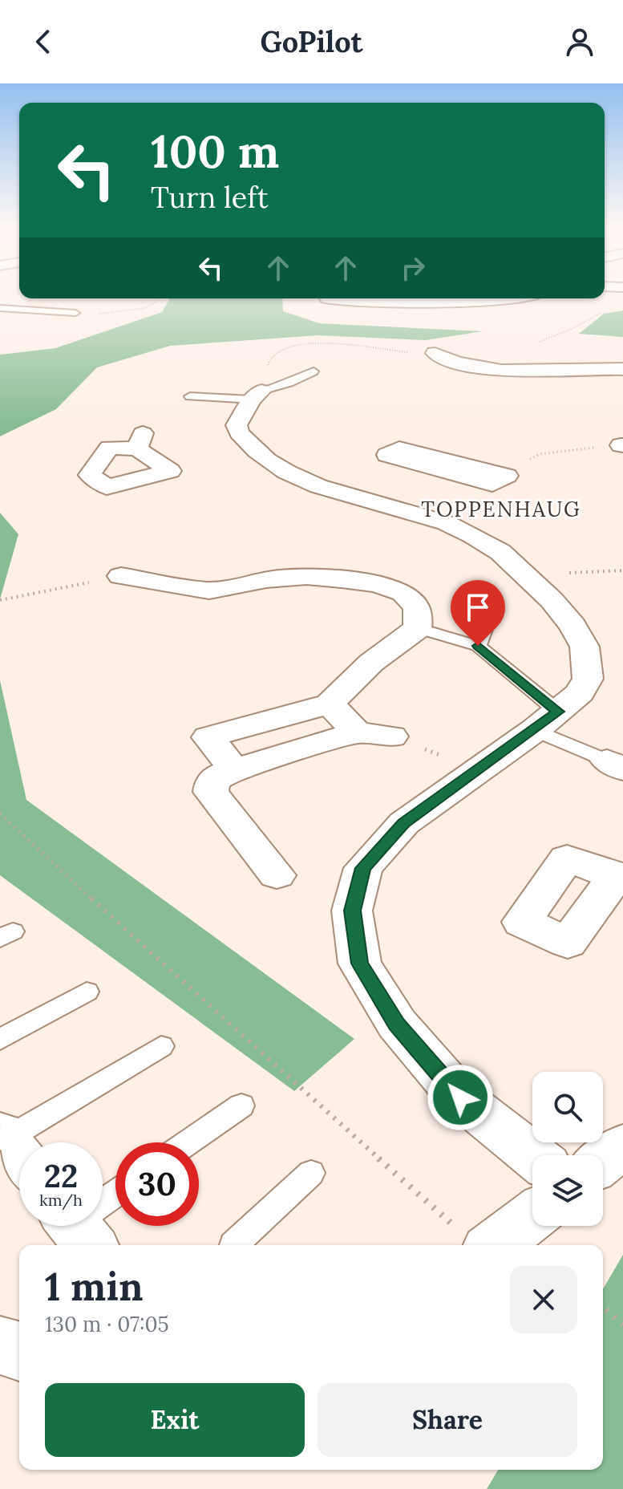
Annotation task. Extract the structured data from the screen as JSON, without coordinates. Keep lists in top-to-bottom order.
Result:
{
  "districts": ["TOPPENHAUG"],
  "page": {
    "header": "GoPilot",
    "turn": ["100 m", "Turn left"],
    "speed": "22 km/h",
    "limit": "30",
    "heading": ["1 min", "130 m · 07:05"],
    "buttons": ["Exit", "Share"]
  }
}
